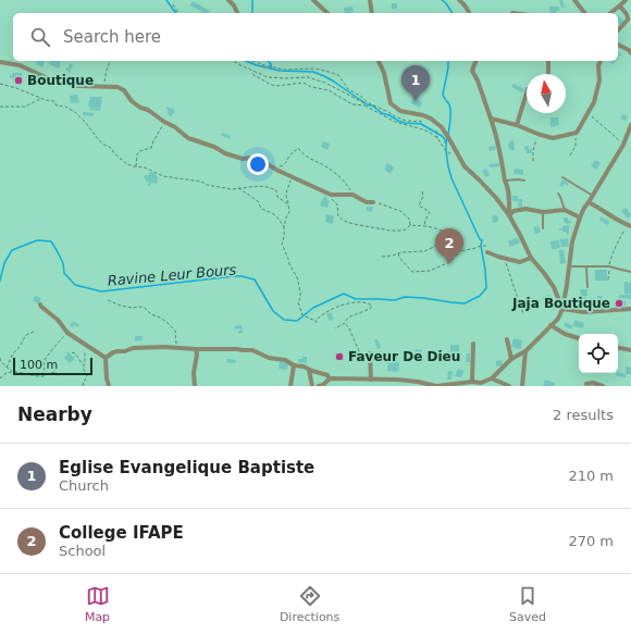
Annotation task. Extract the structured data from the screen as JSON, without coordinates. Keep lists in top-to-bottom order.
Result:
{
  "water": ["Ravine Leur Bours"],
  "places": ["Boutique", "Jaja Boutique", "Faveur De Dieu"],
  "scale_bar": "100 m",
  "north": "top",
  "page": {
    "search": "Search here",
    "pins": ["1", "2"],
    "scale": "100 m",
    "heading": ["Nearby", "2 results"],
    "list": [
      {
        "mark": "1",
        "name": "Eglise Evangelique Baptiste",
        "note": "Church",
        "value": "210 m"
      },
      {
        "mark": "2",
        "name": "College IFAPE",
        "note": "School",
        "value": "270 m"
      }
    ],
    "nav": ["Map", "Directions", "Saved"]
  }
}
